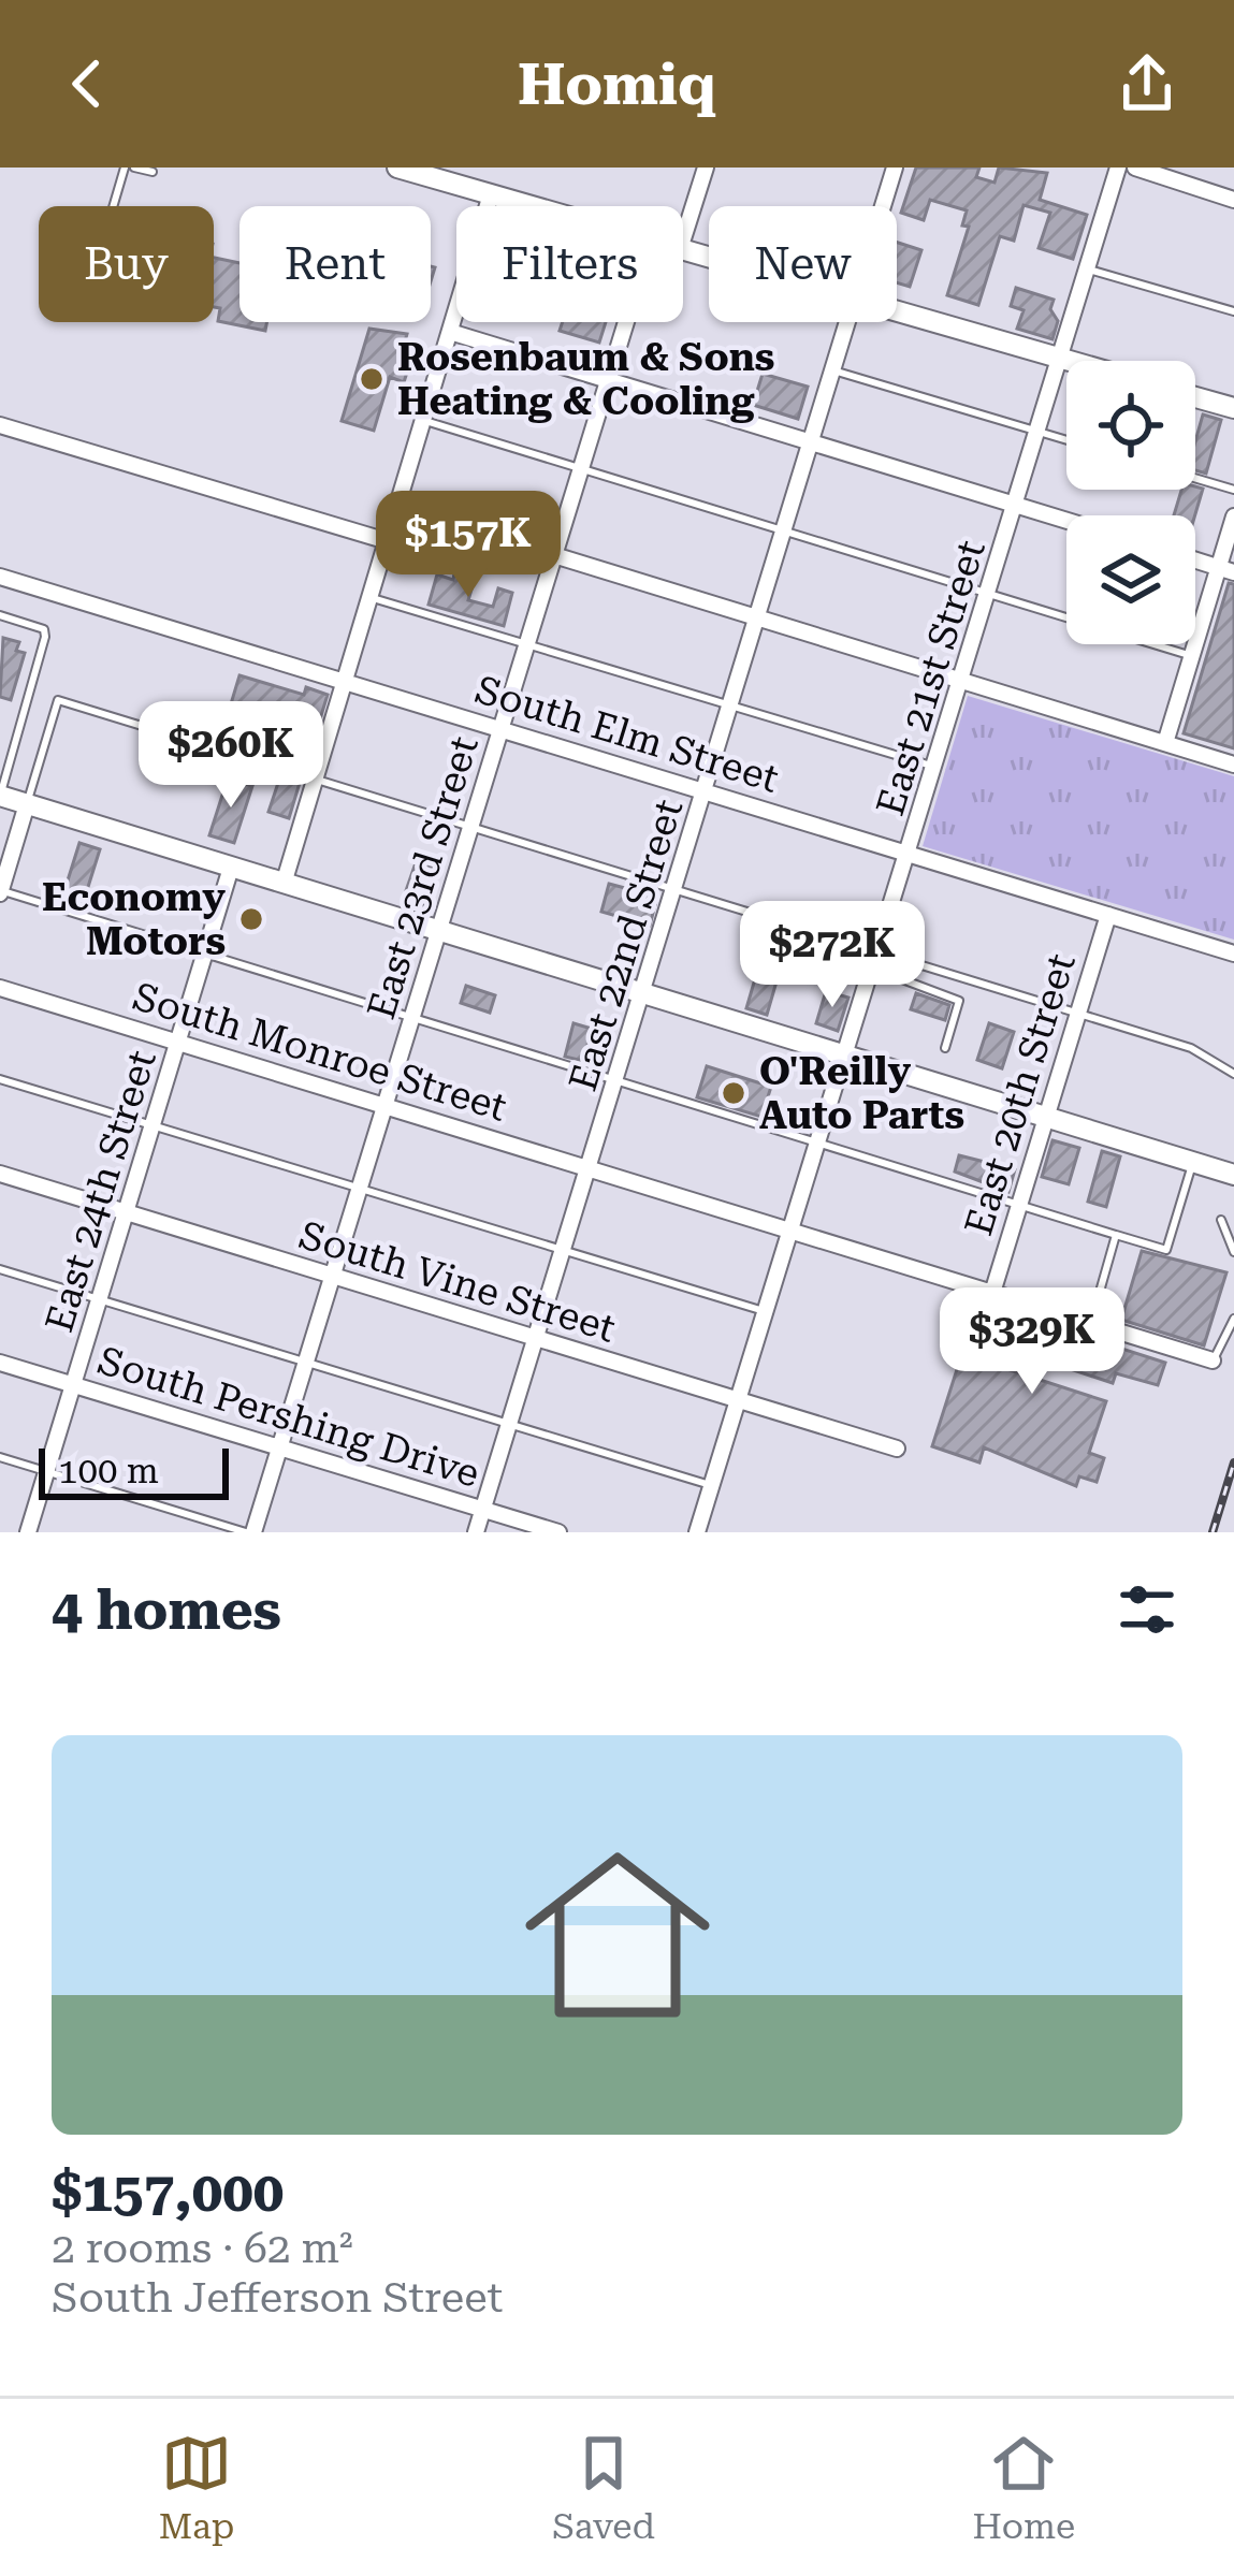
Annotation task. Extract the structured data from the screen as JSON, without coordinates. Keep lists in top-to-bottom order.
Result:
{
  "streets": {
    "street": [
      "East 21st Street",
      "South Elm Street",
      "East 23rd Street",
      "East 22nd Street",
      "South Monroe Street",
      "East 20th Street",
      "East 24th Street",
      "South Vine Street",
      "South Pershing Drive"
    ]
  },
  "crossings": [
    ["East 21st Street", "South Elm Street"],
    ["East 21st Street", "South Monroe Street"],
    ["East 21st Street", "South Vine Street"],
    ["South Elm Street", "East 23rd Street"],
    ["South Elm Street", "East 22nd Street"],
    ["South Elm Street", "East 20th Street"],
    ["East 23rd Street", "South Monroe Street"],
    ["East 23rd Street", "South Vine Street"],
    ["East 23rd Street", "South Pershing Drive"],
    ["East 22nd Street", "South Monroe Street"],
    ["East 22nd Street", "South Vine Street"],
    ["East 22nd Street", "South Pershing Drive"],
    ["South Monroe Street", "East 20th Street"],
    ["South Monroe Street", "East 24th Street"],
    ["East 24th Street", "South Vine Street"],
    ["East 24th Street", "South Pershing Drive"]
  ],
  "places": ["Rosenbaum & Sons Heating & Cooling", "Economy Motors", "O'Reilly Auto Parts"],
  "scale_bar": "100 m",
  "page": {
    "header": "Homiq",
    "chip": [
      "Buy",
      "Rent",
      "Filters",
      "New"
    ],
    "price": [
      "$157K",
      "$260K",
      "$272K",
      "$329K"
    ],
    "scale": "100 m",
    "heading": "4 homes",
    "list": [
      {
        "name": "$157,000",
        "note": "2 rooms · 62 m² · South Jefferson Street"
      }
    ],
    "tabs": ["Map", "Saved", "Home"]
  }
}
